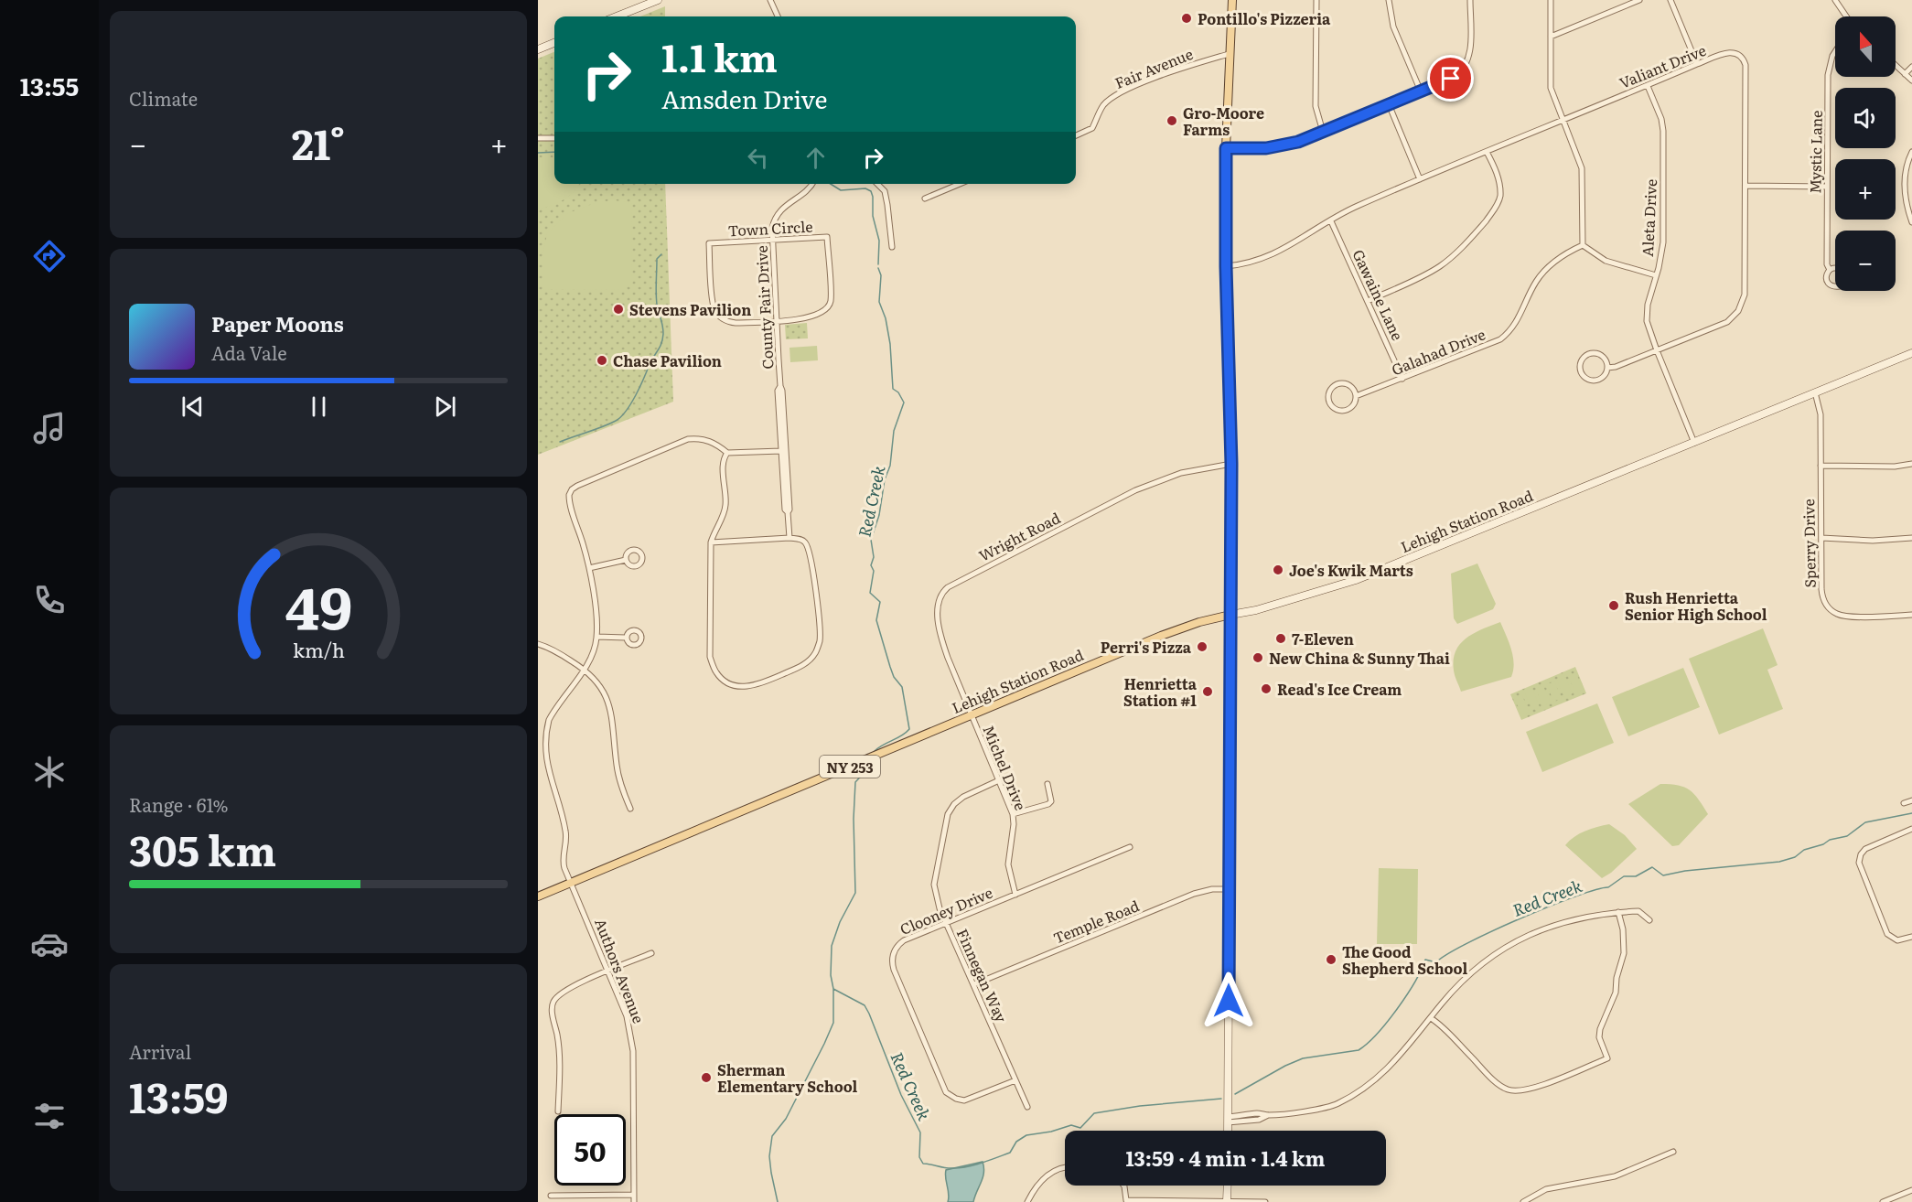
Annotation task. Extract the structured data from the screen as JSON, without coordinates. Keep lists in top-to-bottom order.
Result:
{
  "streets": {
    "main road": ["Lehigh Station Road", "NY 253"],
    "street": [
      "Valiant Drive",
      "Fair Avenue",
      "Mystic Lane",
      "Aleta Drive",
      "Town Circle",
      "Gawaine Lane",
      "County Fair Drive",
      "Galahad Drive",
      "Wright Road",
      "Sperry Drive",
      "Michel Drive",
      "Clooney Drive",
      "Temple Road",
      "Authors Avenue",
      "Finnegan Way"
    ]
  },
  "crossings": [
    ["Valiant Drive", "Aleta Drive"],
    ["Valiant Drive", "Gawaine Lane"],
    ["Aleta Drive", "Lehigh Station Road"],
    ["Town Circle", "County Fair Drive"],
    ["Gawaine Lane", "Galahad Drive"],
    ["Lehigh Station Road", "Wright Road"],
    ["Lehigh Station Road", "Sperry Drive"],
    ["Lehigh Station Road", "Michel Drive"],
    ["Lehigh Station Road", "Authors Avenue"],
    ["Wright Road", "Michel Drive"],
    ["Michel Drive", "Clooney Drive"],
    ["Michel Drive", "Finnegan Way"],
    ["Clooney Drive", "Finnegan Way"],
    ["Temple Road", "Finnegan Way"]
  ],
  "water": ["Red Creek"],
  "places": [
    "Pontillo's Pizzeria",
    "Gro-Moore Farms",
    "Stevens Pavilion",
    "Chase Pavilion",
    "Joe's Kwik Marts",
    "Rush Henrietta Senior High School",
    "7-Eleven",
    "Perri's Pizza",
    "New China & Sunny Thai",
    "Read's Ice Cream",
    "Henrietta Station #1",
    "The Good Shepherd School",
    "Sherman Elementary School"
  ],
  "north": "top",
  "page": {
    "tabs": "13:55",
    "tile": [
      "Climate",
      ["Range · 61%", "305 km"],
      ["Arrival", "13:59"]
    ],
    "map_buttons": ["+", "−"],
    "turn": ["1.1 km", "Amsden Drive"],
    "heat": ["−", "21°", "+"],
    "song": ["Paper Moons", "Ada Vale"],
    "limit": "50",
    "trip": "13:59 · 4 min · 1.4 km",
    "gauge": ["49", "km/h"]
  }
}
